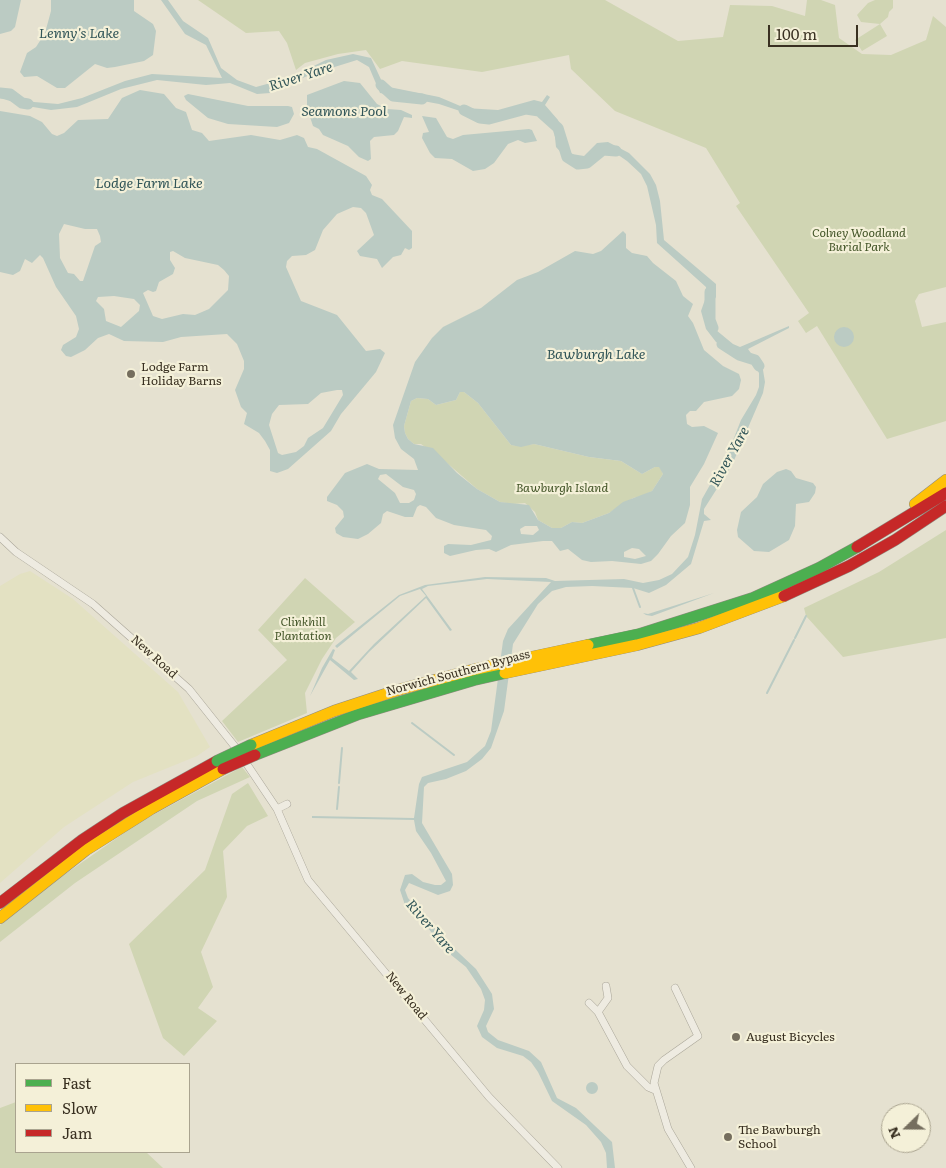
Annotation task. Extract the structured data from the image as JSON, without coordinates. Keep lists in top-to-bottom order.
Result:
{
  "streets": {
    "highway": ["Norwich Southern Bypass"],
    "street": ["New Road"]
  },
  "water": [
    "Lenny's Lake",
    "River Yare",
    "Seamons Pool",
    "Lodge Farm Lake",
    "Bawburgh Lake"
  ],
  "parks": ["Colney Woodland Burial Park", "Bawburgh Island", "Clinkhill Plantation"],
  "places": ["Lodge Farm Holiday Barns", "August Bicycles", "The Bawburgh School"],
  "legend": ["Fast", "Slow", "Jam"],
  "scale_bar": "100 m",
  "north": "left"
}
